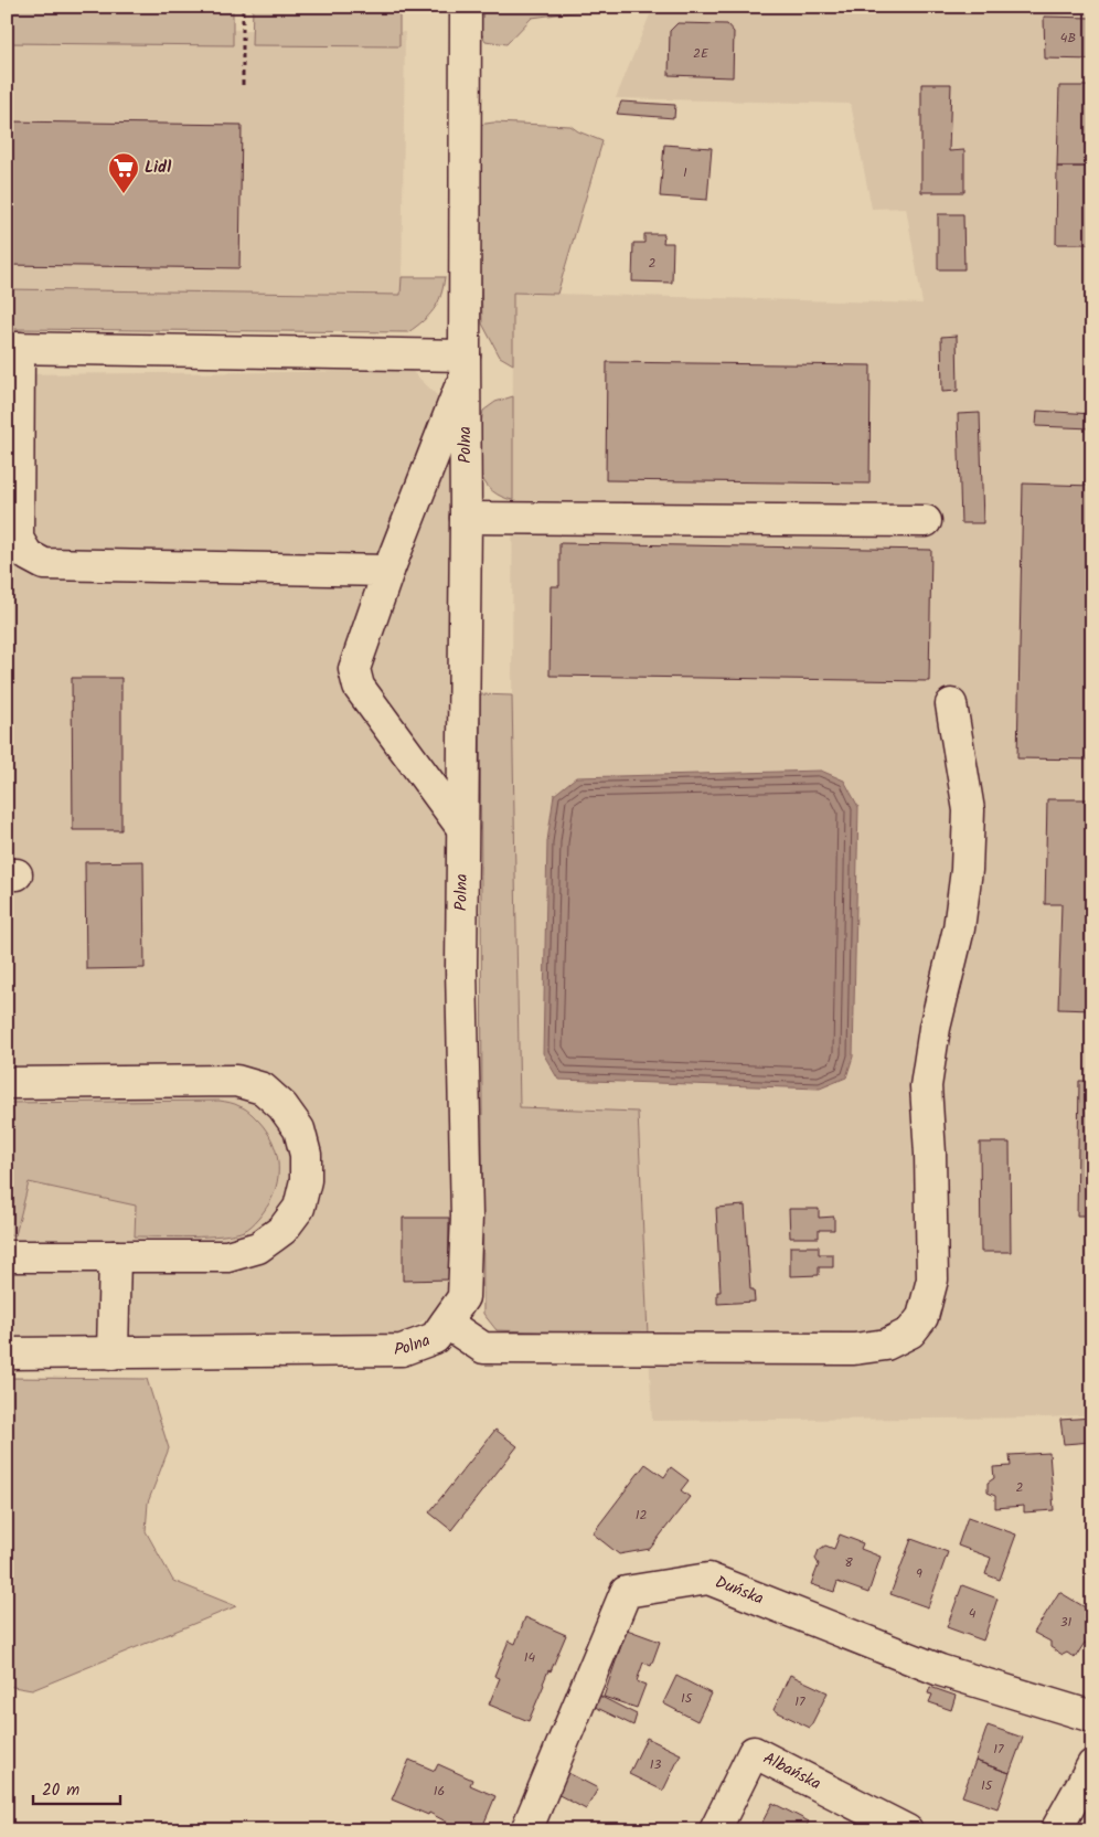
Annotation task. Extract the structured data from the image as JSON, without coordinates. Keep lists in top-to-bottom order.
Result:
{
  "streets": {
    "street": ["Polna", "Duńska", "Albańska"]
  },
  "places": {
    "supermarket": ["Lidl"]
  },
  "house_numbers": [
    "4B",
    "2E",
    "1",
    "2",
    "2",
    "12",
    "8",
    "9",
    "4",
    "31",
    "14",
    "15",
    "17",
    "17",
    "13",
    "15",
    "16"
  ],
  "scale_bar": "20 m"
}
